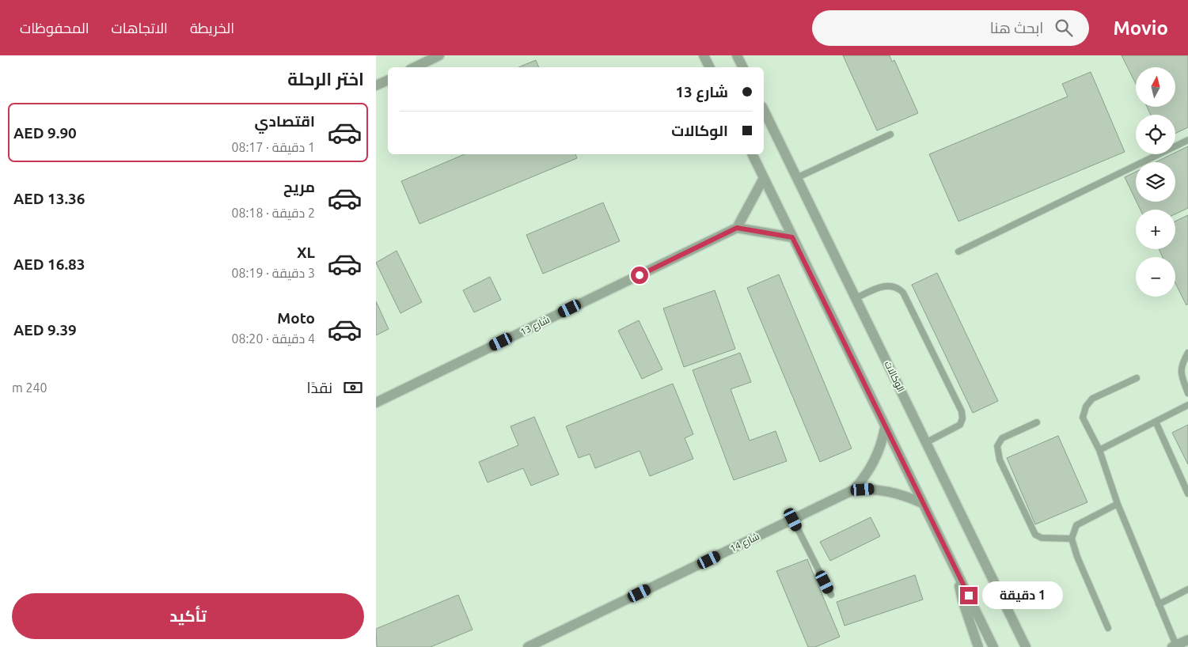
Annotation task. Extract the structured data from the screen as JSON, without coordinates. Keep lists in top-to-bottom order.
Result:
{
  "streets": {
    "street": ["شارع 13", "الوكالات", "شارع 14"]
  },
  "north": "top",
  "page": {
    "header": "Movio",
    "search": "ابحث هنا",
    "nav": ["الخريطة", "الاتجاهات", "المحفوظات"],
    "heading": "اختر الرحلة",
    "map_buttons": ["+", "−"],
    "banner": ["شارع 13", "الوكالات"],
    "list": [
      {
        "name": "اقتصادي",
        "note": "1 دقيقة · 08:17",
        "value": "AED 9.90"
      },
      {
        "name": "مريح",
        "note": "2 دقيقة · 08:18",
        "value": "AED 13.36"
      },
      {
        "name": "XL",
        "note": "3 دقيقة · 08:19",
        "value": "AED 16.83"
      },
      {
        "name": "Moto",
        "note": "4 دقيقة · 08:20",
        "value": "AED 9.39"
      }
    ],
    "pay": ["نقدًا", "240 m"],
    "bubble": "1 دقيقة",
    "buttons": "تأكيد"
  }
}
